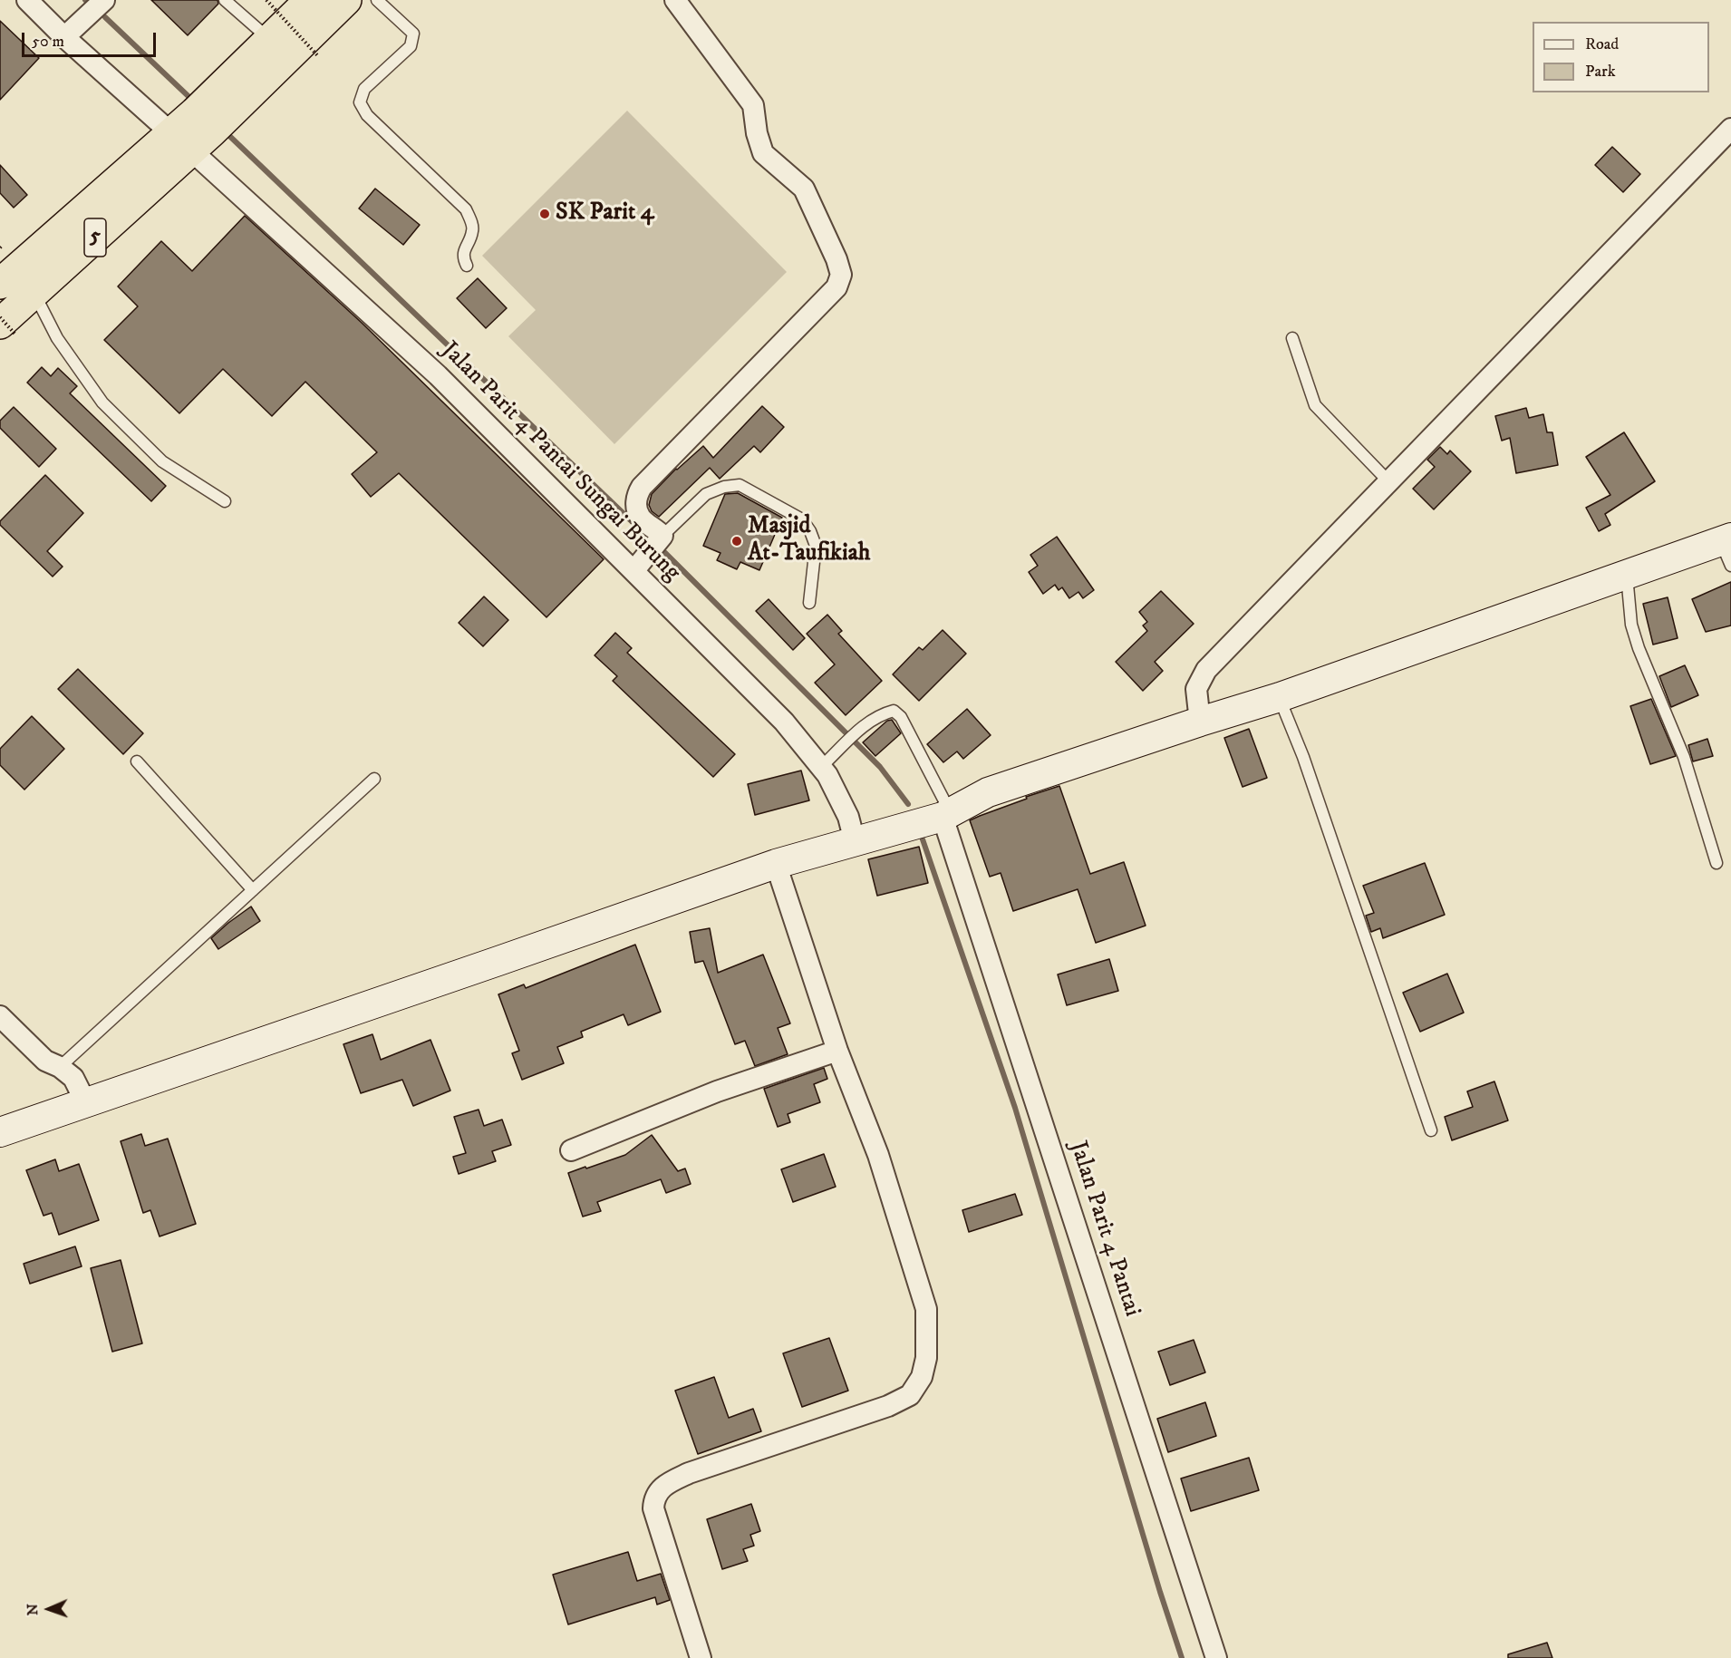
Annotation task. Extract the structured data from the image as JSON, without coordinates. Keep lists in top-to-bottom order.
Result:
{
  "streets": {
    "highway": ["5"],
    "street": ["Jalan Parit 4 Pantai Sungai Burung", "Jalan Parit 4 Pantai"]
  },
  "crossings": [
    ["5", "Jalan Parit 4 Pantai Sungai Burung"]
  ],
  "places": ["SK Parit 4", "Masjid At-Taufikiah"],
  "legend": ["Road", "Park"],
  "scale_bar": "50 m",
  "north": "left"
}
